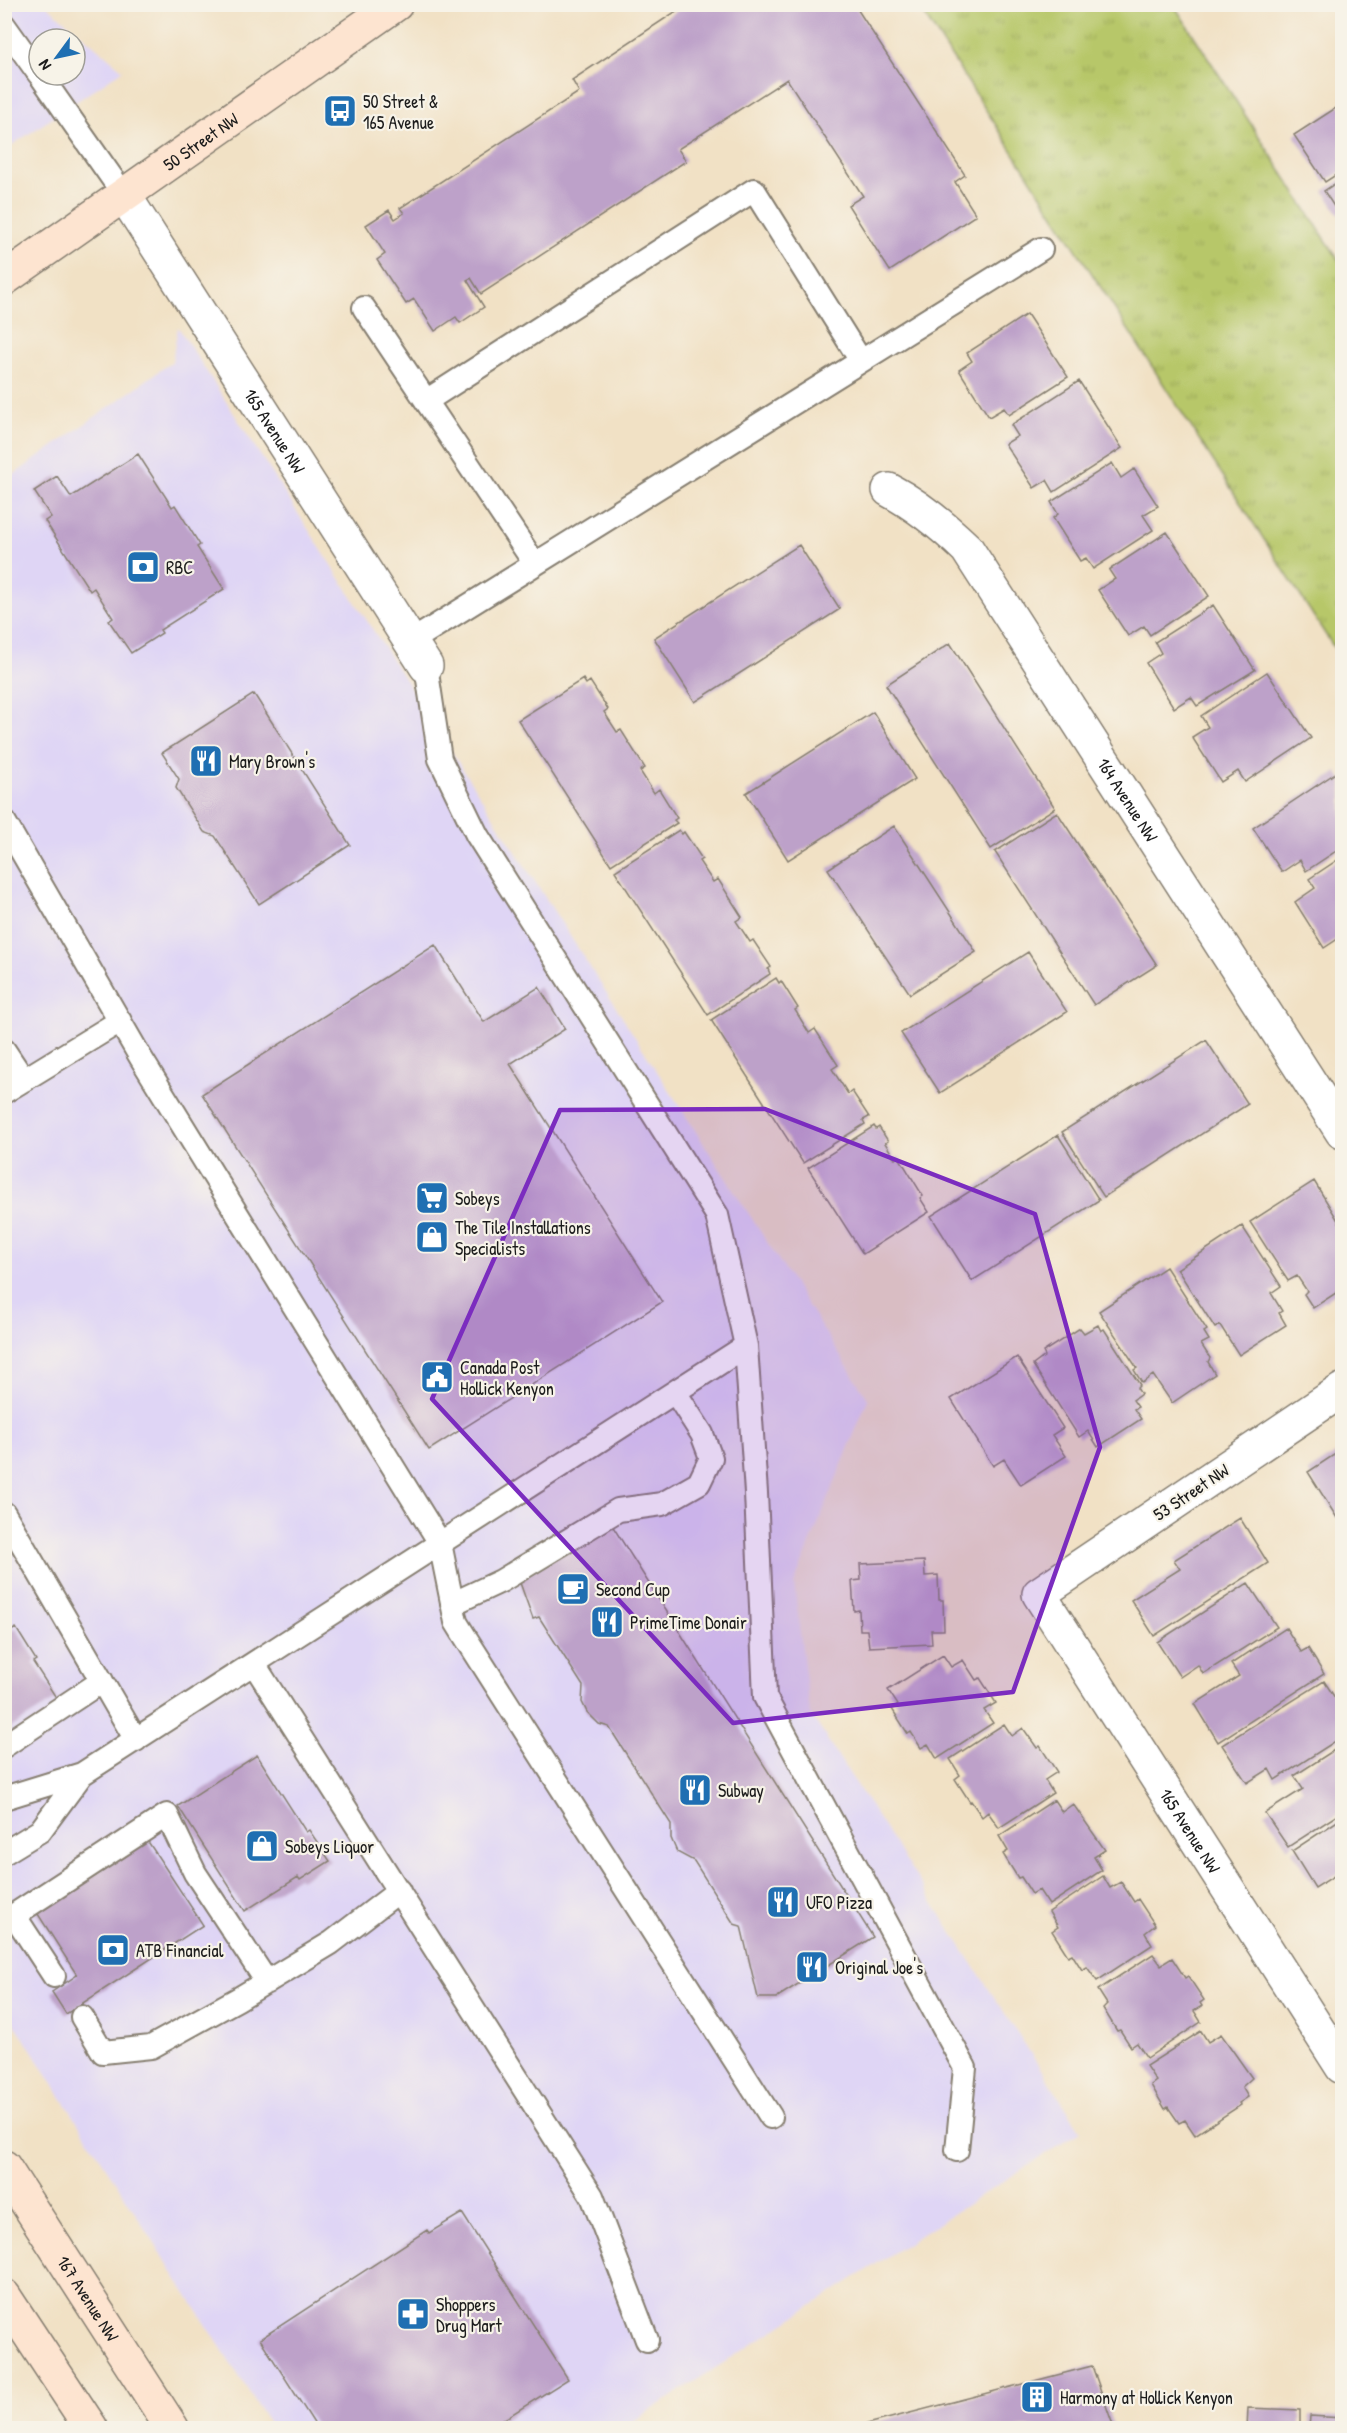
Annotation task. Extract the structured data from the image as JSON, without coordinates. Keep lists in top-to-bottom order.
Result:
{
  "streets": {
    "main road": ["50 Street NW", "167 Avenue NW"],
    "street": ["165 Avenue NW", "164 Avenue NW", "53 Street NW"]
  },
  "crossings": [
    ["50 Street NW", "165 Avenue NW"],
    ["165 Avenue NW", "53 Street NW"]
  ],
  "places": {
    "bus stop": ["50 Street & 165 Avenue"],
    "bank": ["RBC", "ATB Financial"],
    "restaurant": [
      "Mary Brown's",
      "PrimeTime Donair",
      "Subway",
      "UFO Pizza",
      "Original Joe's"
    ],
    "supermarket": ["Sobeys"],
    "shop": ["The Tile Installations Specialists", "Sobeys Liquor"],
    "public building": ["Canada Post Hollick Kenyon"],
    "cafe": ["Second Cup"],
    "pharmacy": ["Shoppers Drug Mart"],
    "building": ["Harmony at Hollick Kenyon"]
  },
  "north": "bottom left"
}
